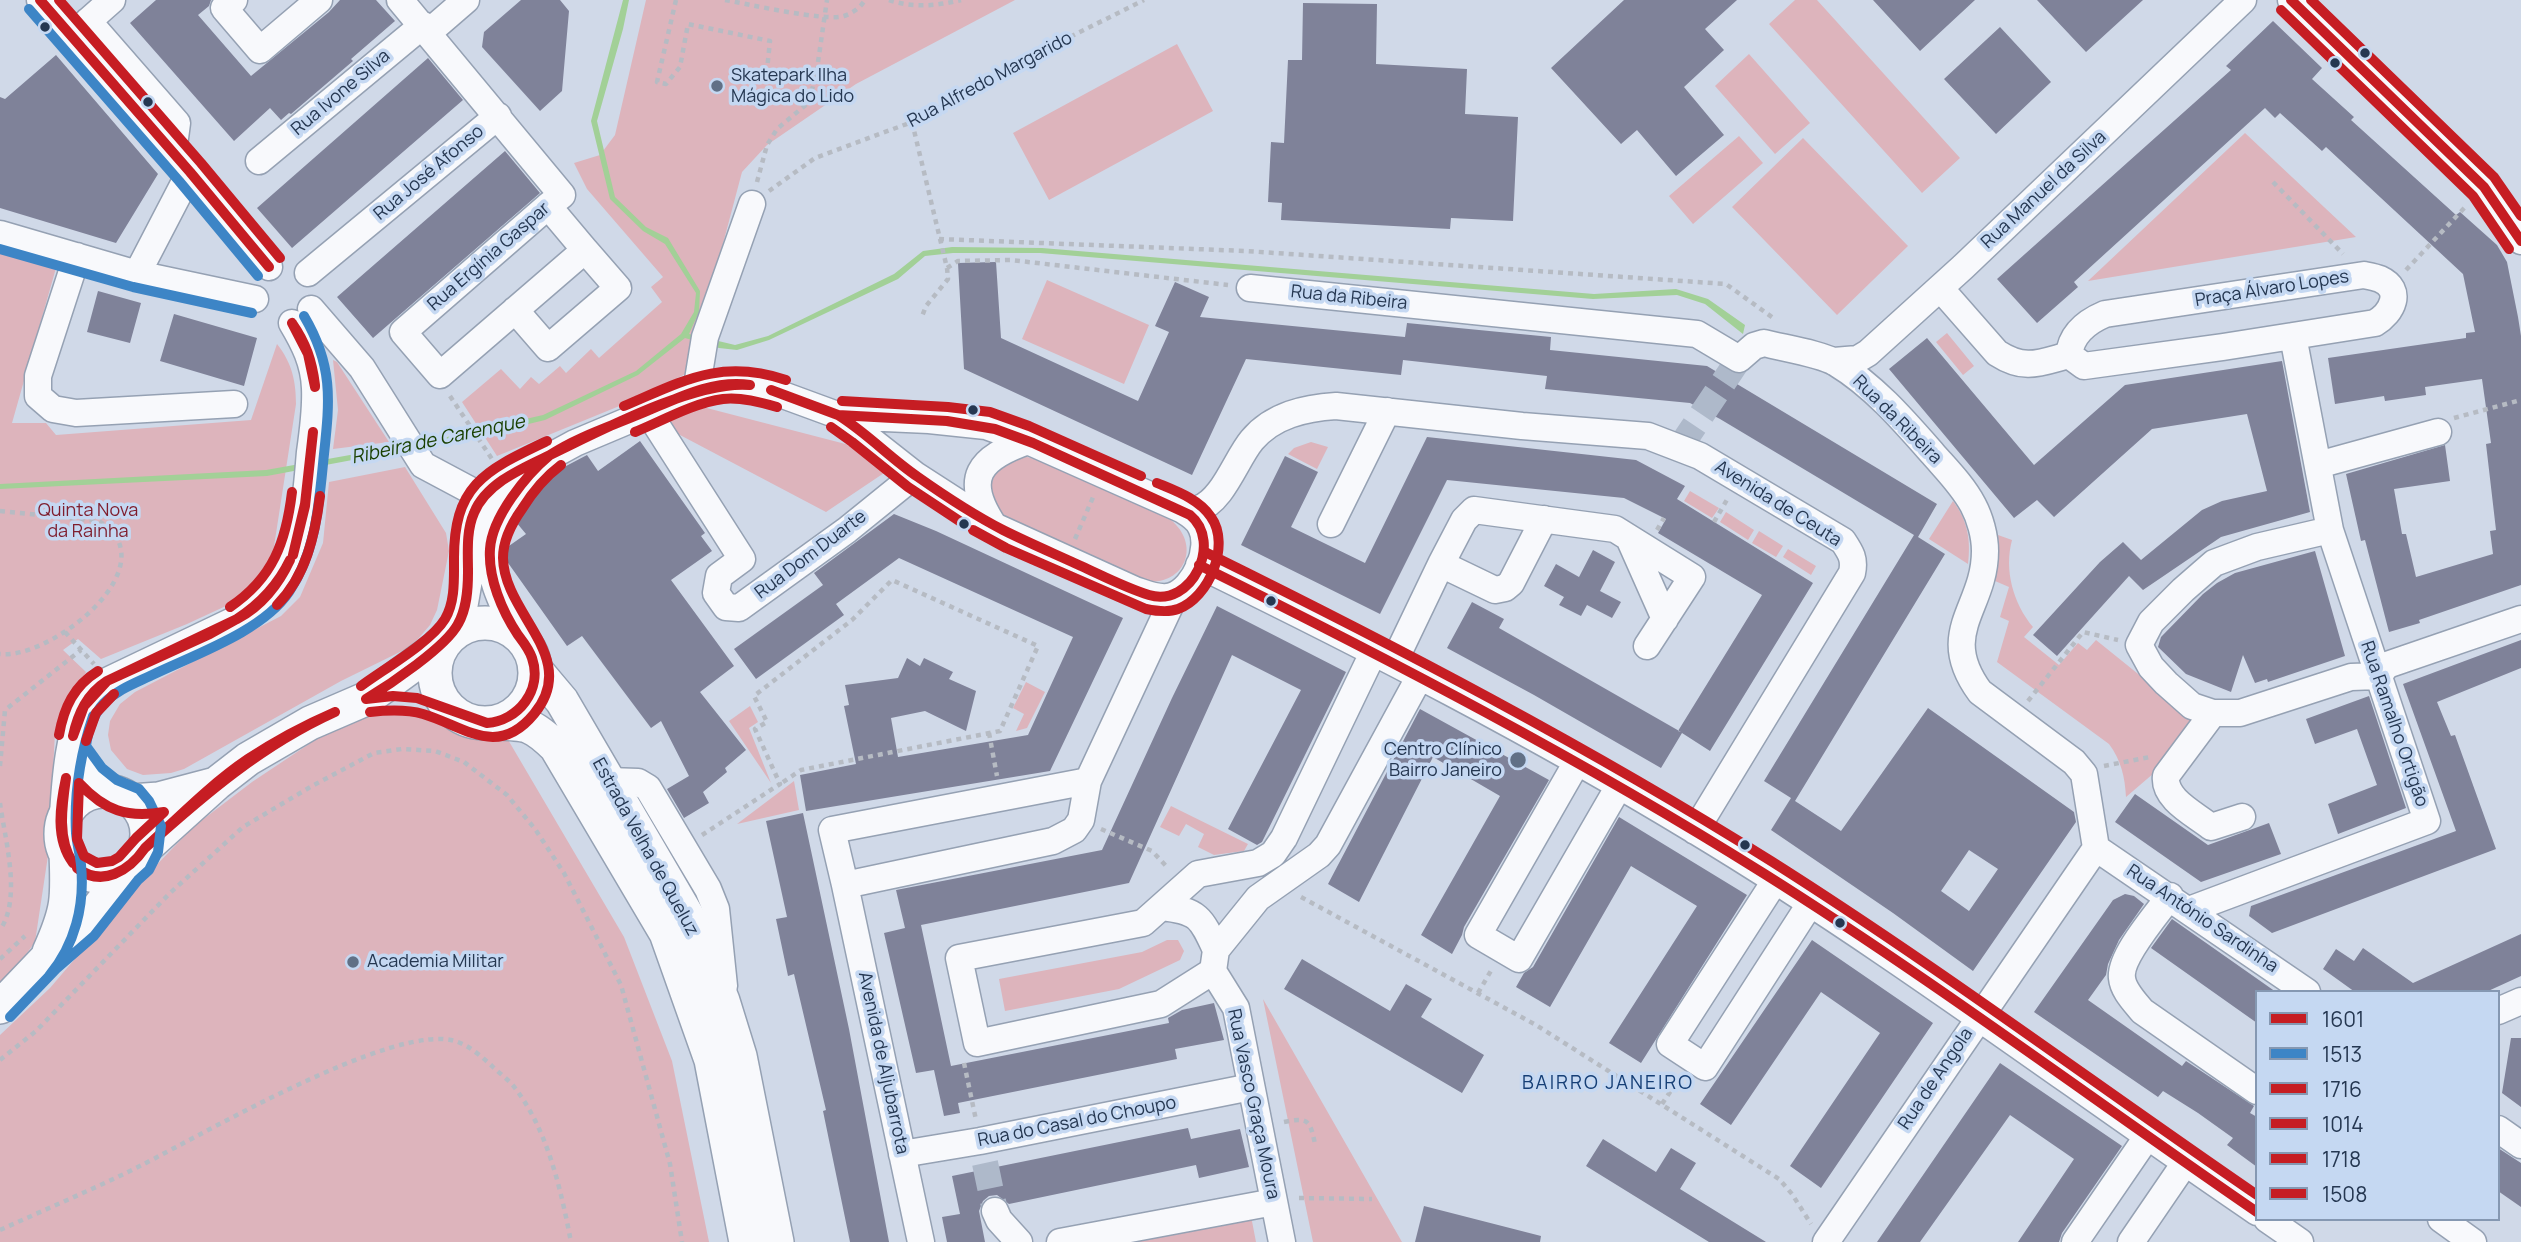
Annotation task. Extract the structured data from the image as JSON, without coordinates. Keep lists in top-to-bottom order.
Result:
{
  "streets": {
    "main road": ["Estrada Velha de Queluz"],
    "street": [
      "Rua Ivone Silva",
      "Rua José Afonso",
      "Rua Manuel da Silva",
      "Rua Ergínia Gaspar",
      "Praça Álvaro Lopes",
      "Rua da Ribeira",
      "Avenida de Ceuta",
      "Rua Dom Duarte",
      "Rua Ramalho Ortigão",
      "Rua António Sardinha",
      "Avenida de Aljubarrota",
      "Rua de Angola",
      "Rua Vasco Graça Moura",
      "Rua do Casal do Choupo"
    ],
    "path": ["Rua Alfredo Margarido"]
  },
  "crossings": [
    ["Rua Ivone Silva", "Rua José Afonso"],
    ["Rua José Afonso", "Rua Ergínia Gaspar"],
    ["Rua Manuel da Silva", "Rua da Ribeira"],
    ["Rua Ramalho Ortigão", "Rua António Sardinha"],
    ["Rua António Sardinha", "Rua de Angola"],
    ["Avenida de Aljubarrota", "Rua do Casal do Choupo"],
    ["Rua Vasco Graça Moura", "Rua do Casal do Choupo"]
  ],
  "districts": ["BAIRRO JANEIRO"],
  "water": ["Ribeira de Carenque"],
  "parks": ["Quinta Nova da Rainha"],
  "places": ["Skatepark Ilha Mágica do Lido", "Centro Clínico Bairro Janeiro", "Academia Militar"],
  "lines": [
    "transit line 1601",
    "transit line 1716",
    "transit line 1014",
    "transit line 1508",
    "transit line 1513",
    "transit line 1718"
  ],
  "legend": [
    "1601",
    "1513",
    "1716",
    "1014",
    "1718",
    "1508"
  ]
}
